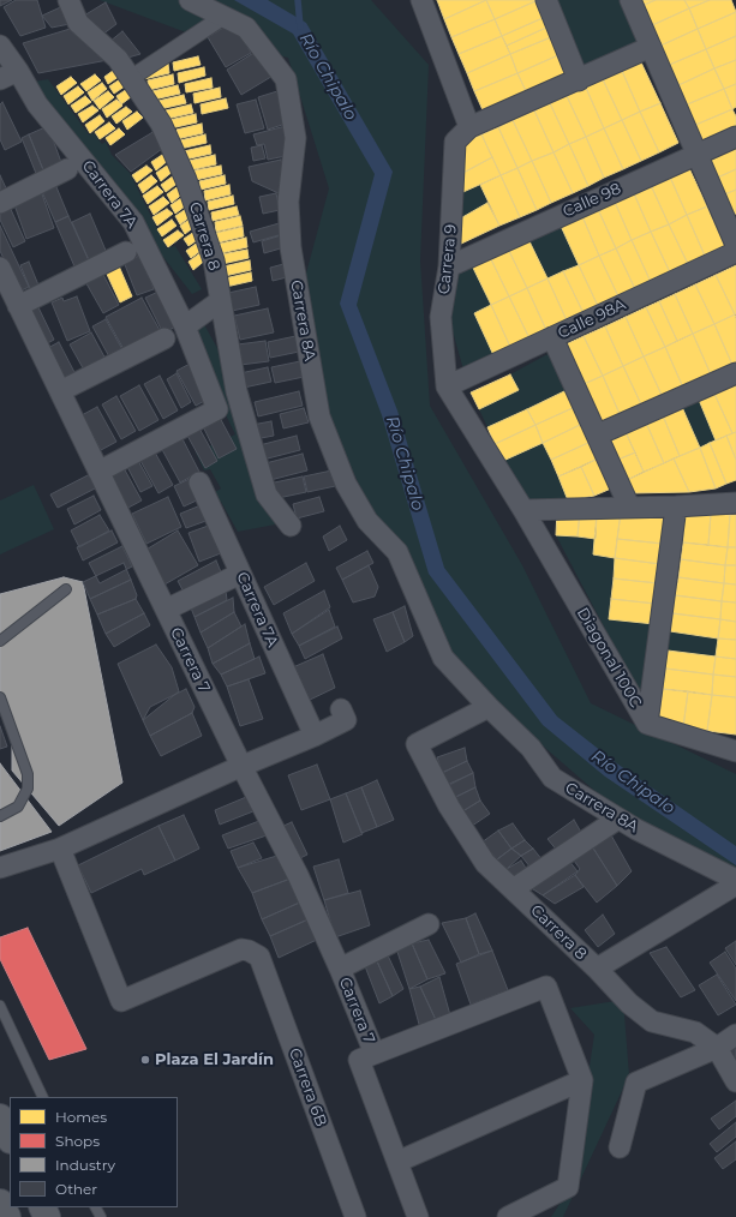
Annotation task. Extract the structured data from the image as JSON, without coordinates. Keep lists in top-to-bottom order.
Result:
{
  "streets": {
    "street": [
      "Carrera 7A",
      "Calle 98",
      "Carrera 8",
      "Carrera 9",
      "Calle 98A",
      "Carrera 8A",
      "Diagonal 100C",
      "Carrera 7",
      "Carrera 6B"
    ]
  },
  "crossings": [
    ["Carrera 7A", "Carrera 7"],
    ["Calle 98", "Carrera 9"],
    ["Carrera 8", "Carrera 8A"],
    ["Carrera 9", "Calle 98A"],
    ["Carrera 9", "Diagonal 100C"]
  ],
  "water": ["Río Chipalo"],
  "places": ["Plaza El Jardín"],
  "legend": [
    "Homes",
    "Shops",
    "Industry",
    "Other"
  ]
}
